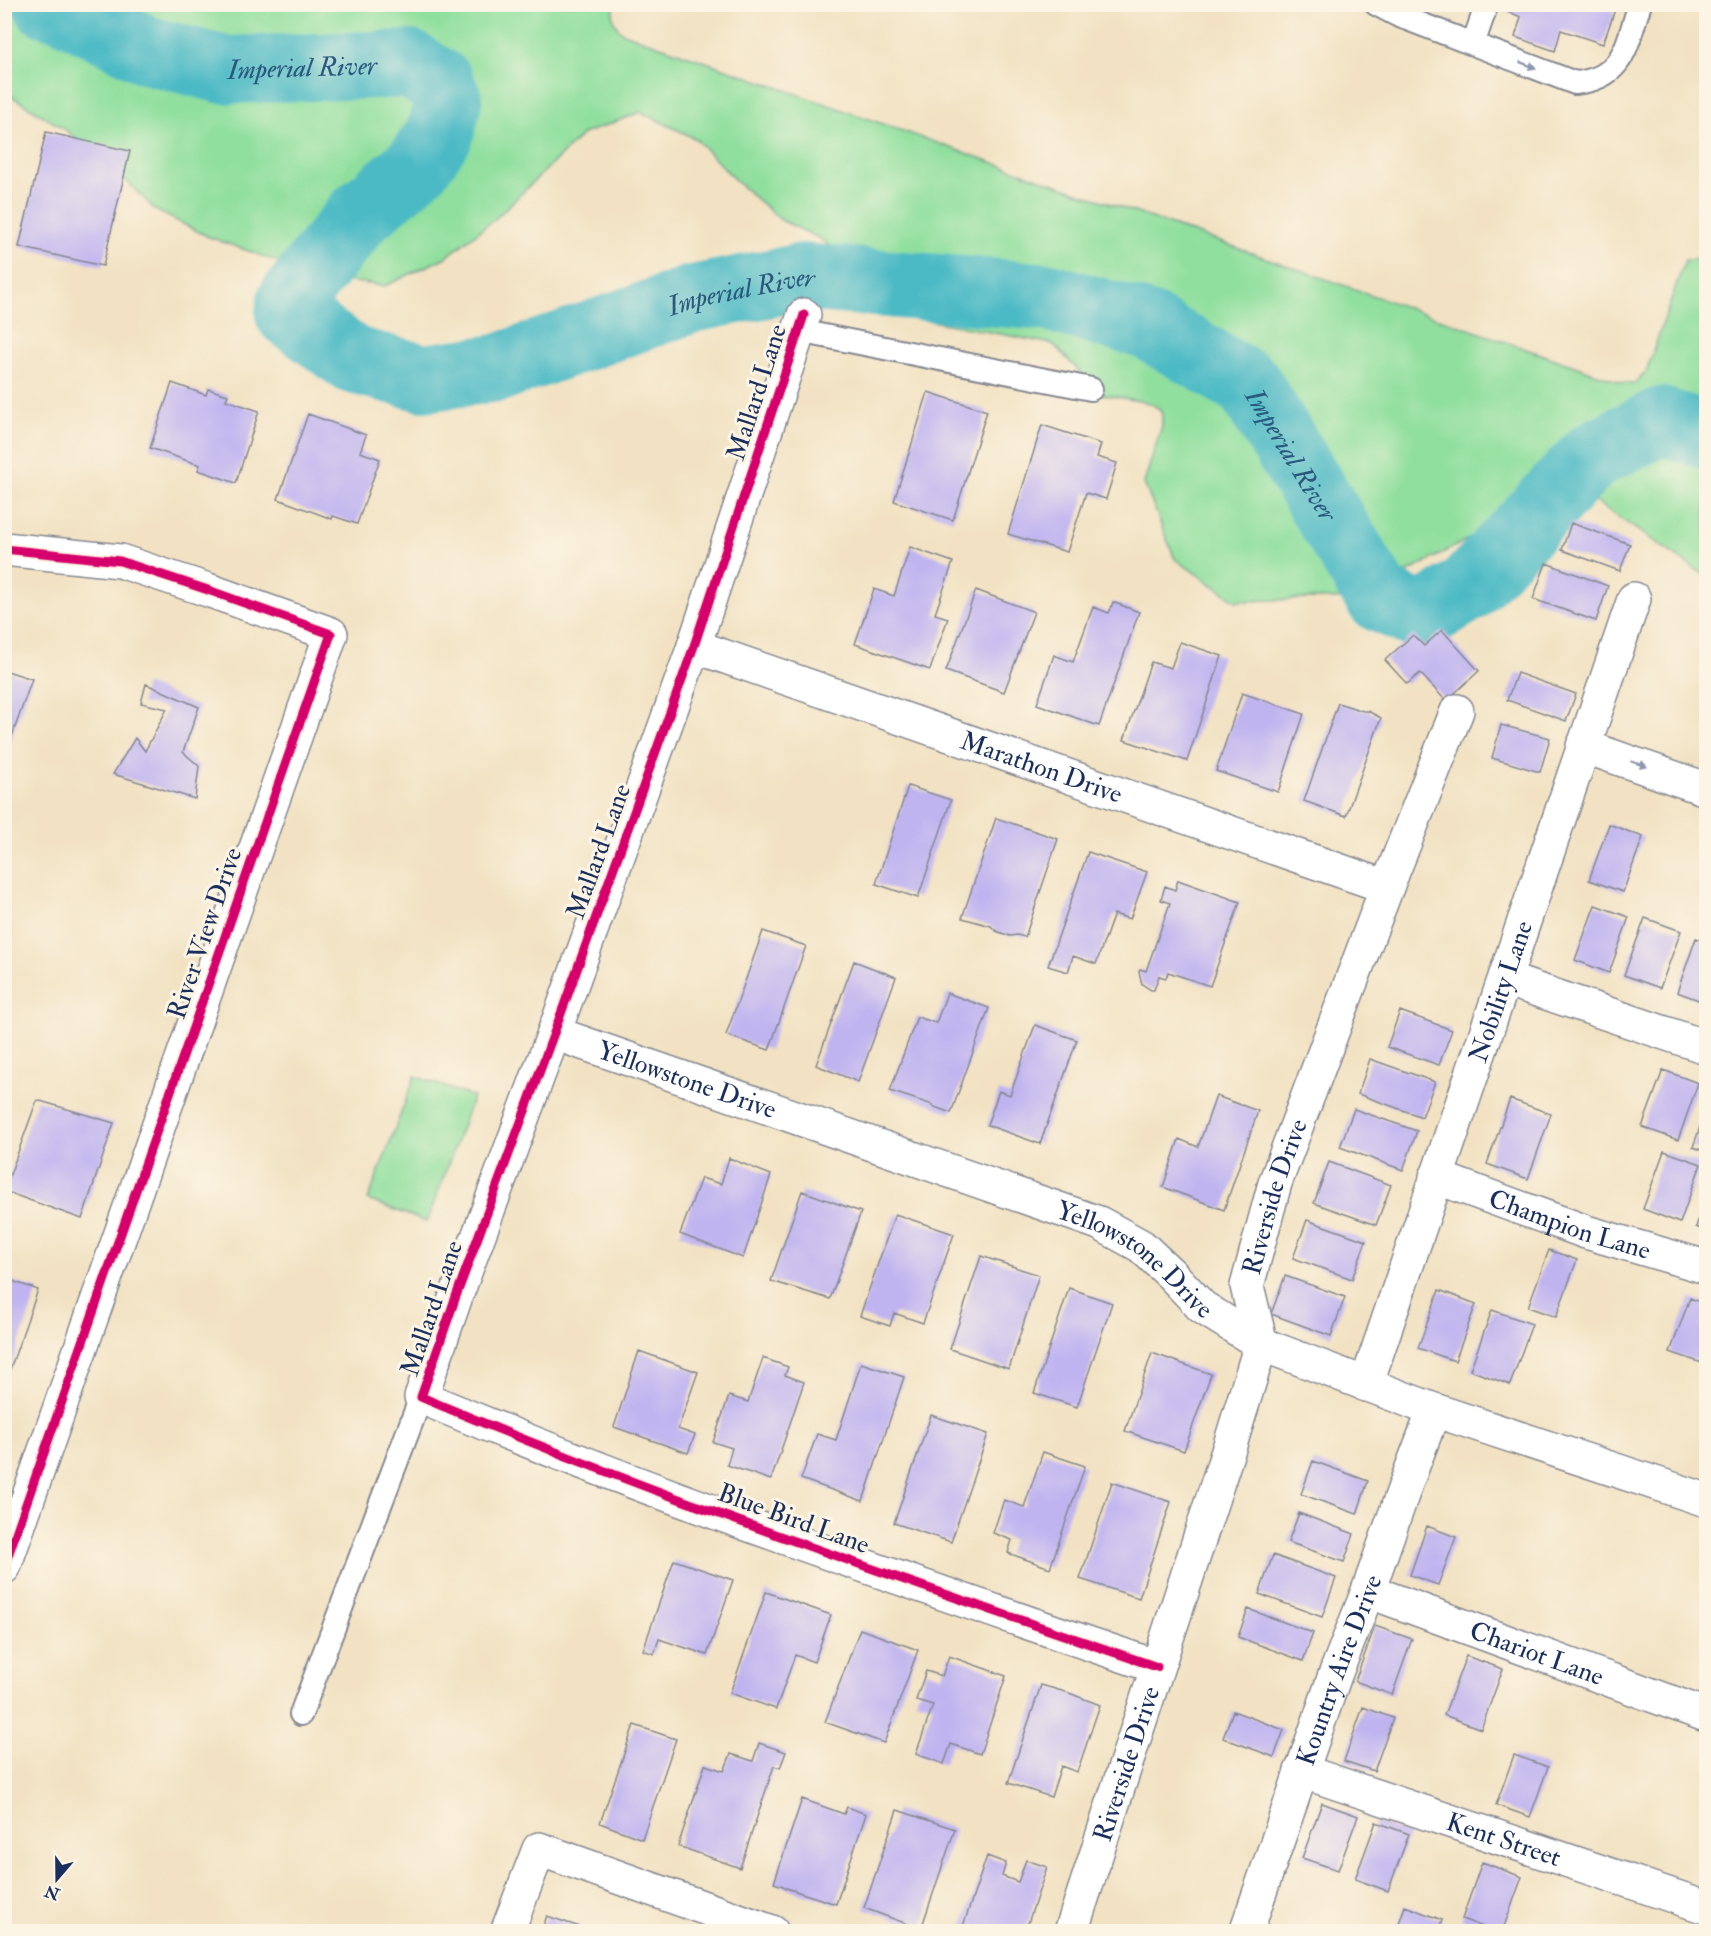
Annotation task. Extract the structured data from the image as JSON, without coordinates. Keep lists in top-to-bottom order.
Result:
{
  "streets": {
    "street": [
      "Mallard Lane",
      "Marathon Drive",
      "River View Drive",
      "Nobility Lane",
      "Yellowstone Drive",
      "Riverside Drive",
      "Champion Lane",
      "Blue Bird Lane",
      "Chariot Lane",
      "Kountry Aire Drive",
      "Kent Street"
    ]
  },
  "crossings": [
    ["Mallard Lane", "Marathon Drive"],
    ["Mallard Lane", "Yellowstone Drive"],
    ["Mallard Lane", "Blue Bird Lane"],
    ["Marathon Drive", "Riverside Drive"],
    ["Nobility Lane", "Yellowstone Drive"],
    ["Nobility Lane", "Champion Lane"],
    ["Yellowstone Drive", "Riverside Drive"],
    ["Yellowstone Drive", "Kountry Aire Drive"],
    ["Riverside Drive", "Blue Bird Lane"],
    ["Chariot Lane", "Kountry Aire Drive"],
    ["Kountry Aire Drive", "Kent Street"]
  ],
  "water": ["Imperial River"],
  "north": "bottom"
}
